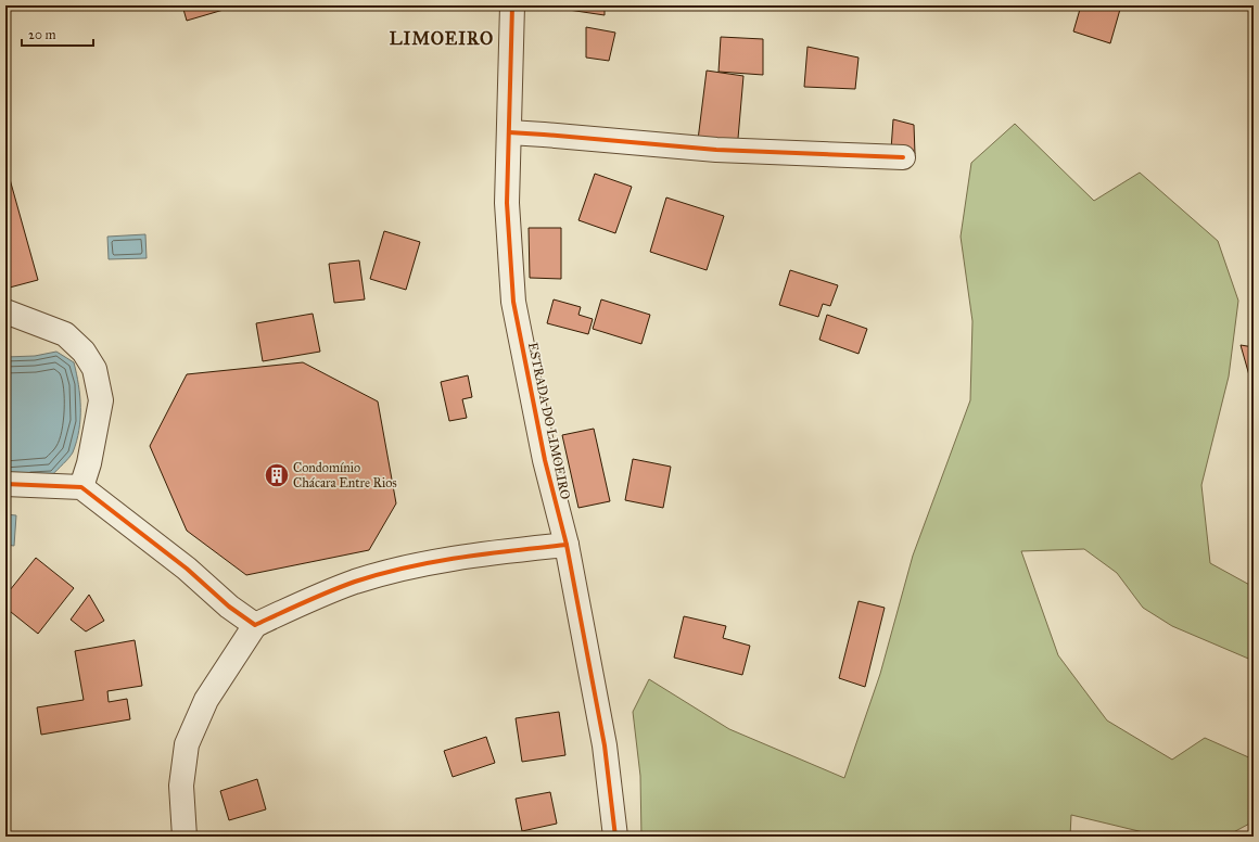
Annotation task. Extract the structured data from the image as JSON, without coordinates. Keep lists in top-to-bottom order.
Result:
{
  "streets": {
    "street": ["ESTRADA DO LIMOEIRO"]
  },
  "districts": ["LIMOEIRO"],
  "places": {
    "building": ["Condomínio Chácara Entre Rios"]
  },
  "scale_bar": "20 m"
}
